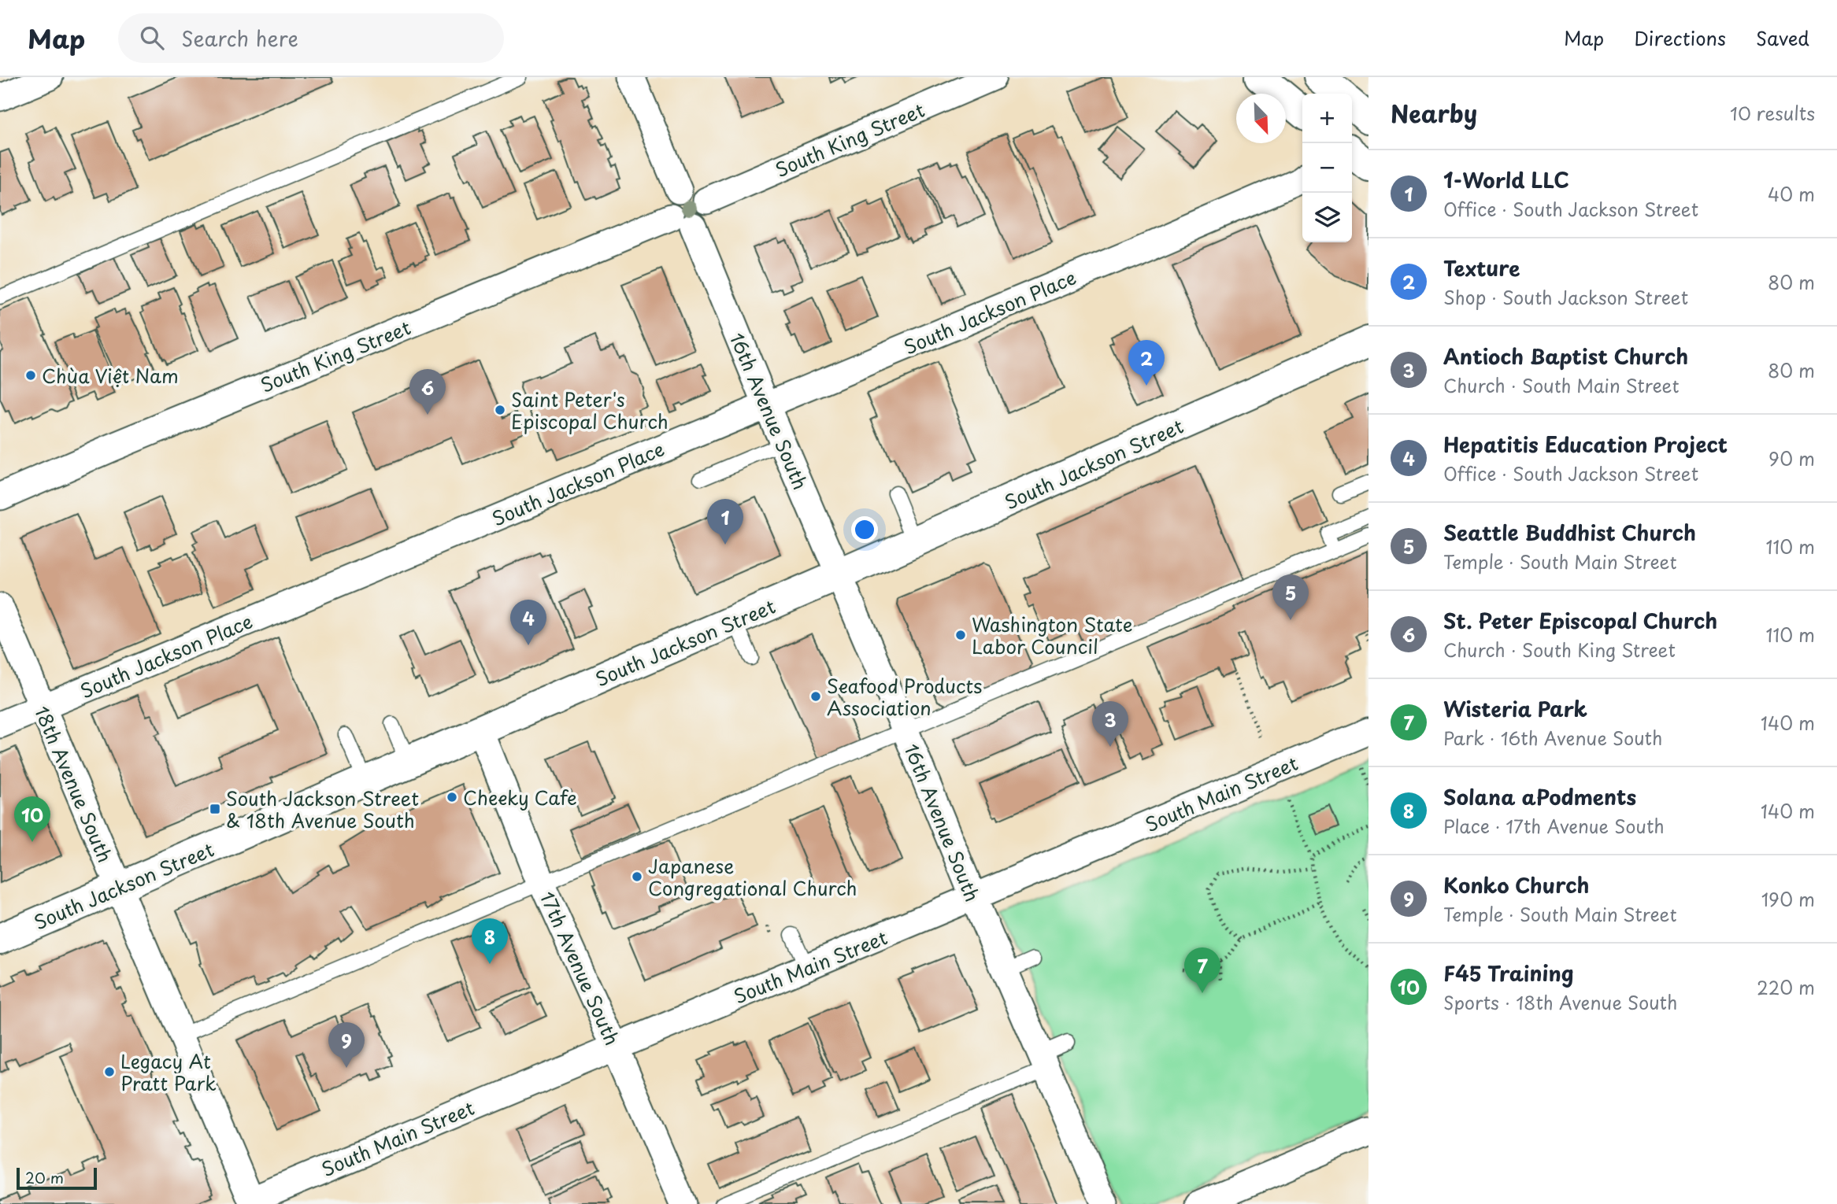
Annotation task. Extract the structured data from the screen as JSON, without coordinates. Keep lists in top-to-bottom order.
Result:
{
  "streets": {
    "main road": ["South Jackson Street"],
    "street": [
      "South King Street",
      "South Jackson Place",
      "16th Avenue South",
      "18th Avenue South",
      "South Main Street",
      "17th Avenue South"
    ]
  },
  "crossings": [
    ["South King Street", "16th Avenue South"],
    ["South Jackson Place", "16th Avenue South"],
    ["South Jackson Place", "18th Avenue South"],
    ["16th Avenue South", "South Jackson Street"],
    ["16th Avenue South", "South Main Street"],
    ["South Jackson Street", "18th Avenue South"],
    ["South Jackson Street", "17th Avenue South"],
    ["18th Avenue South", "South Main Street"],
    ["South Main Street", "17th Avenue South"]
  ],
  "places": {
    "other": [
      "Chùa Việt Nam",
      "Saint Peter's Episcopal Church",
      "Washington State Labor Council",
      "Seafood Products Association",
      "Cheeky Cafe",
      "Japanese Congregational Church",
      "Legacy At Pratt Park"
    ],
    "transit": ["South Jackson Street & 18th Avenue South"]
  },
  "scale_bar": "20 m",
  "north": "bottom right",
  "page": {
    "header": "Map",
    "search": "Search here",
    "nav": ["Map", "Directions", "Saved"],
    "heading": ["Nearby", "10 results"],
    "map_buttons": ["+", "−"],
    "list": [
      {
        "mark": "1",
        "name": "1-World LLC",
        "note": "Office · South Jackson Street",
        "value": "40 m"
      },
      {
        "mark": "2",
        "name": "Texture",
        "note": "Shop · South Jackson Street",
        "value": "80 m"
      },
      {
        "mark": "3",
        "name": "Antioch Baptist Church",
        "note": "Church · South Main Street",
        "value": "80 m"
      },
      {
        "mark": "4",
        "name": "Hepatitis Education Project",
        "note": "Office · South Jackson Street",
        "value": "90 m"
      },
      {
        "mark": "5",
        "name": "Seattle Buddhist Church",
        "note": "Temple · South Main Street",
        "value": "110 m"
      },
      {
        "mark": "6",
        "name": "St. Peter Episcopal Church",
        "note": "Church · South King Street",
        "value": "110 m"
      },
      {
        "mark": "7",
        "name": "Wisteria Park",
        "note": "Park · 16th Avenue South",
        "value": "140 m"
      },
      {
        "mark": "8",
        "name": "Solana aPodments",
        "note": "Place · 17th Avenue South",
        "value": "140 m"
      },
      {
        "mark": "9",
        "name": "Konko Church",
        "note": "Temple · South Main Street",
        "value": "190 m"
      },
      {
        "mark": "10",
        "name": "F45 Training",
        "note": "Sports · 18th Avenue South",
        "value": "220 m"
      }
    ],
    "pins": [
      "2",
      "6",
      "1",
      "5",
      "4",
      "3",
      "10",
      "8",
      "7",
      "9"
    ],
    "scale": "20 m"
  }
}
